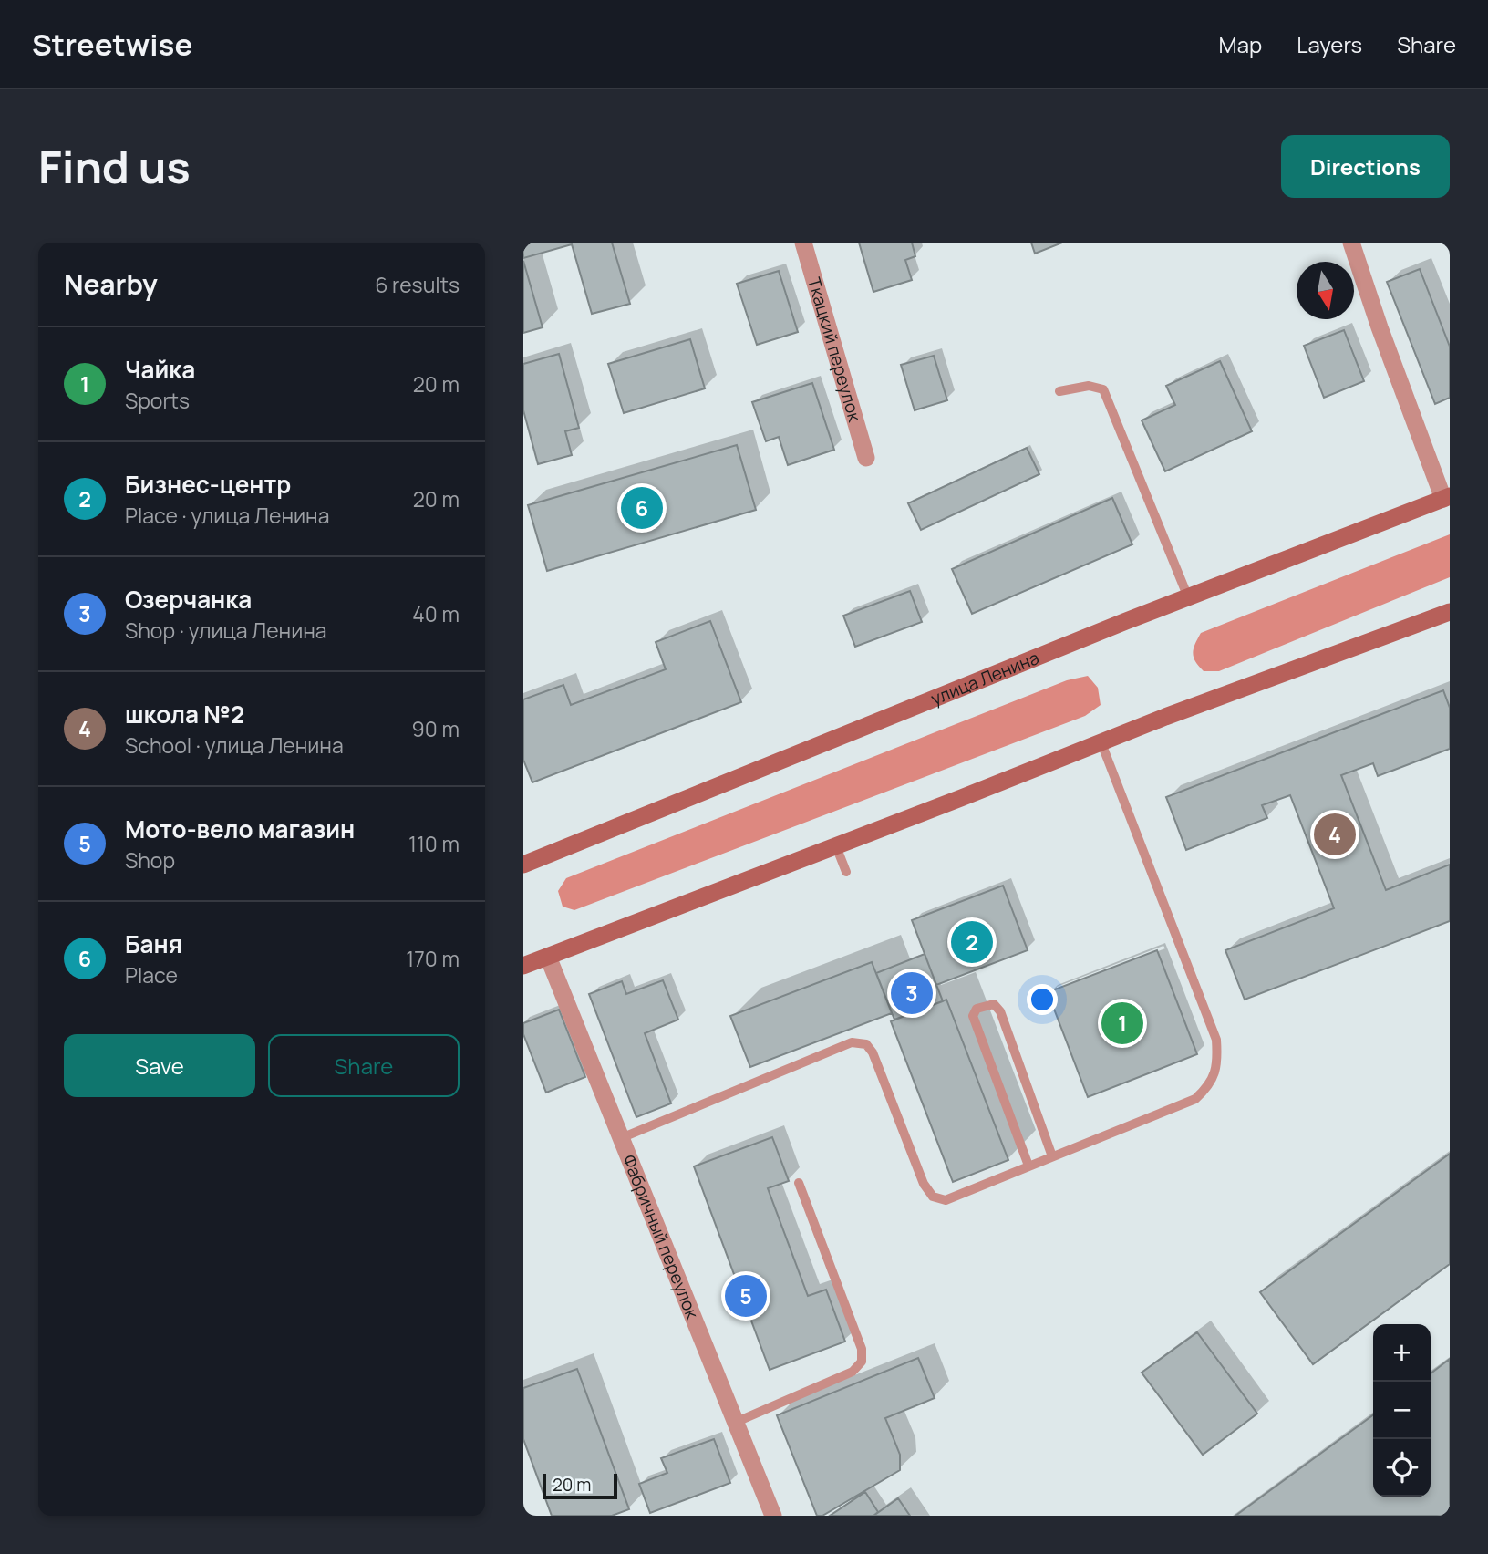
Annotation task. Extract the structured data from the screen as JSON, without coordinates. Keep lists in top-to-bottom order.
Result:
{
  "streets": {
    "main road": ["улица Ленина"],
    "street": ["Ткацкий переулок", "Фабричный переулок"]
  },
  "scale_bar": "20 m",
  "north": "bottom",
  "page": {
    "header": "Streetwise",
    "nav": ["Map", "Layers", "Share"],
    "buttons": [
      "Directions",
      ["Save", "Share"]
    ],
    "title": "Find us",
    "heading": ["Nearby", "6 results"],
    "list": [
      {
        "mark": "1",
        "name": "Чайка",
        "note": "Sports",
        "value": "20 m"
      },
      {
        "mark": "2",
        "name": "Бизнес-центр",
        "note": "Place · улица Ленина",
        "value": "20 m"
      },
      {
        "mark": "3",
        "name": "Озерчанка",
        "note": "Shop · улица Ленина",
        "value": "40 m"
      },
      {
        "mark": "4",
        "name": "школа №2",
        "note": "School · улица Ленина",
        "value": "90 m"
      },
      {
        "mark": "5",
        "name": "Мото-вело магазин",
        "note": "Shop",
        "value": "110 m"
      },
      {
        "mark": "6",
        "name": "Баня",
        "note": "Place",
        "value": "170 m"
      }
    ],
    "pins": [
      "6",
      "4",
      "2",
      "3",
      "1",
      "5"
    ],
    "map_buttons": ["+", "−"],
    "scale": "20 m"
  }
}
